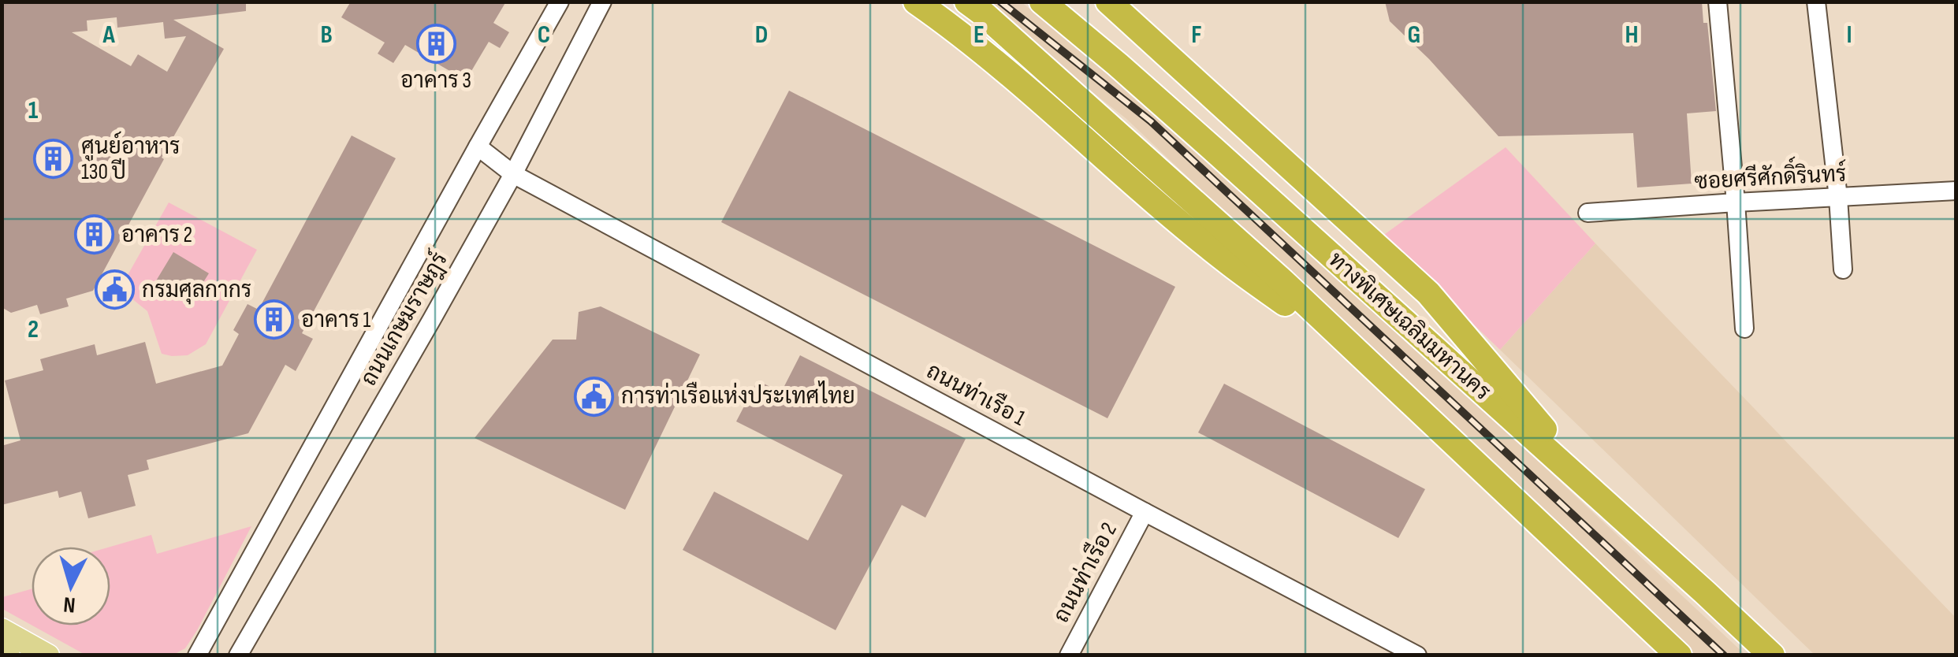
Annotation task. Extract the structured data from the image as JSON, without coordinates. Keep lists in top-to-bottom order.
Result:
{
  "streets": {
    "highway": ["ทางพิเศษเฉลิมมหานคร"],
    "street": [
      "ซอยศรีศักดิ์รินทร์",
      "ถนนเกษมราษฎร์",
      "ถนนท่าเรือ 1",
      "ถนนท่าเรือ 2"
    ]
  },
  "crossings": [
    ["ถนนเกษมราษฎร์", "ถนนท่าเรือ 1"],
    ["ถนนท่าเรือ 1", "ถนนท่าเรือ 2"]
  ],
  "places": {
    "building": [
      "อาคาร 3",
      "ศูนย์อาหาร 130 ปี",
      "อาคาร 2",
      "อาคาร 1"
    ],
    "public building": ["กรมศุลกากร", "การท่าเรือแห่งประเทศไทย"]
  },
  "north": "bottom",
  "grid": {
    "columns": [
      "A",
      "B",
      "C",
      "D",
      "E",
      "F",
      "G",
      "H",
      "I"
    ],
    "rows": ["1", "2"]
  }
}
